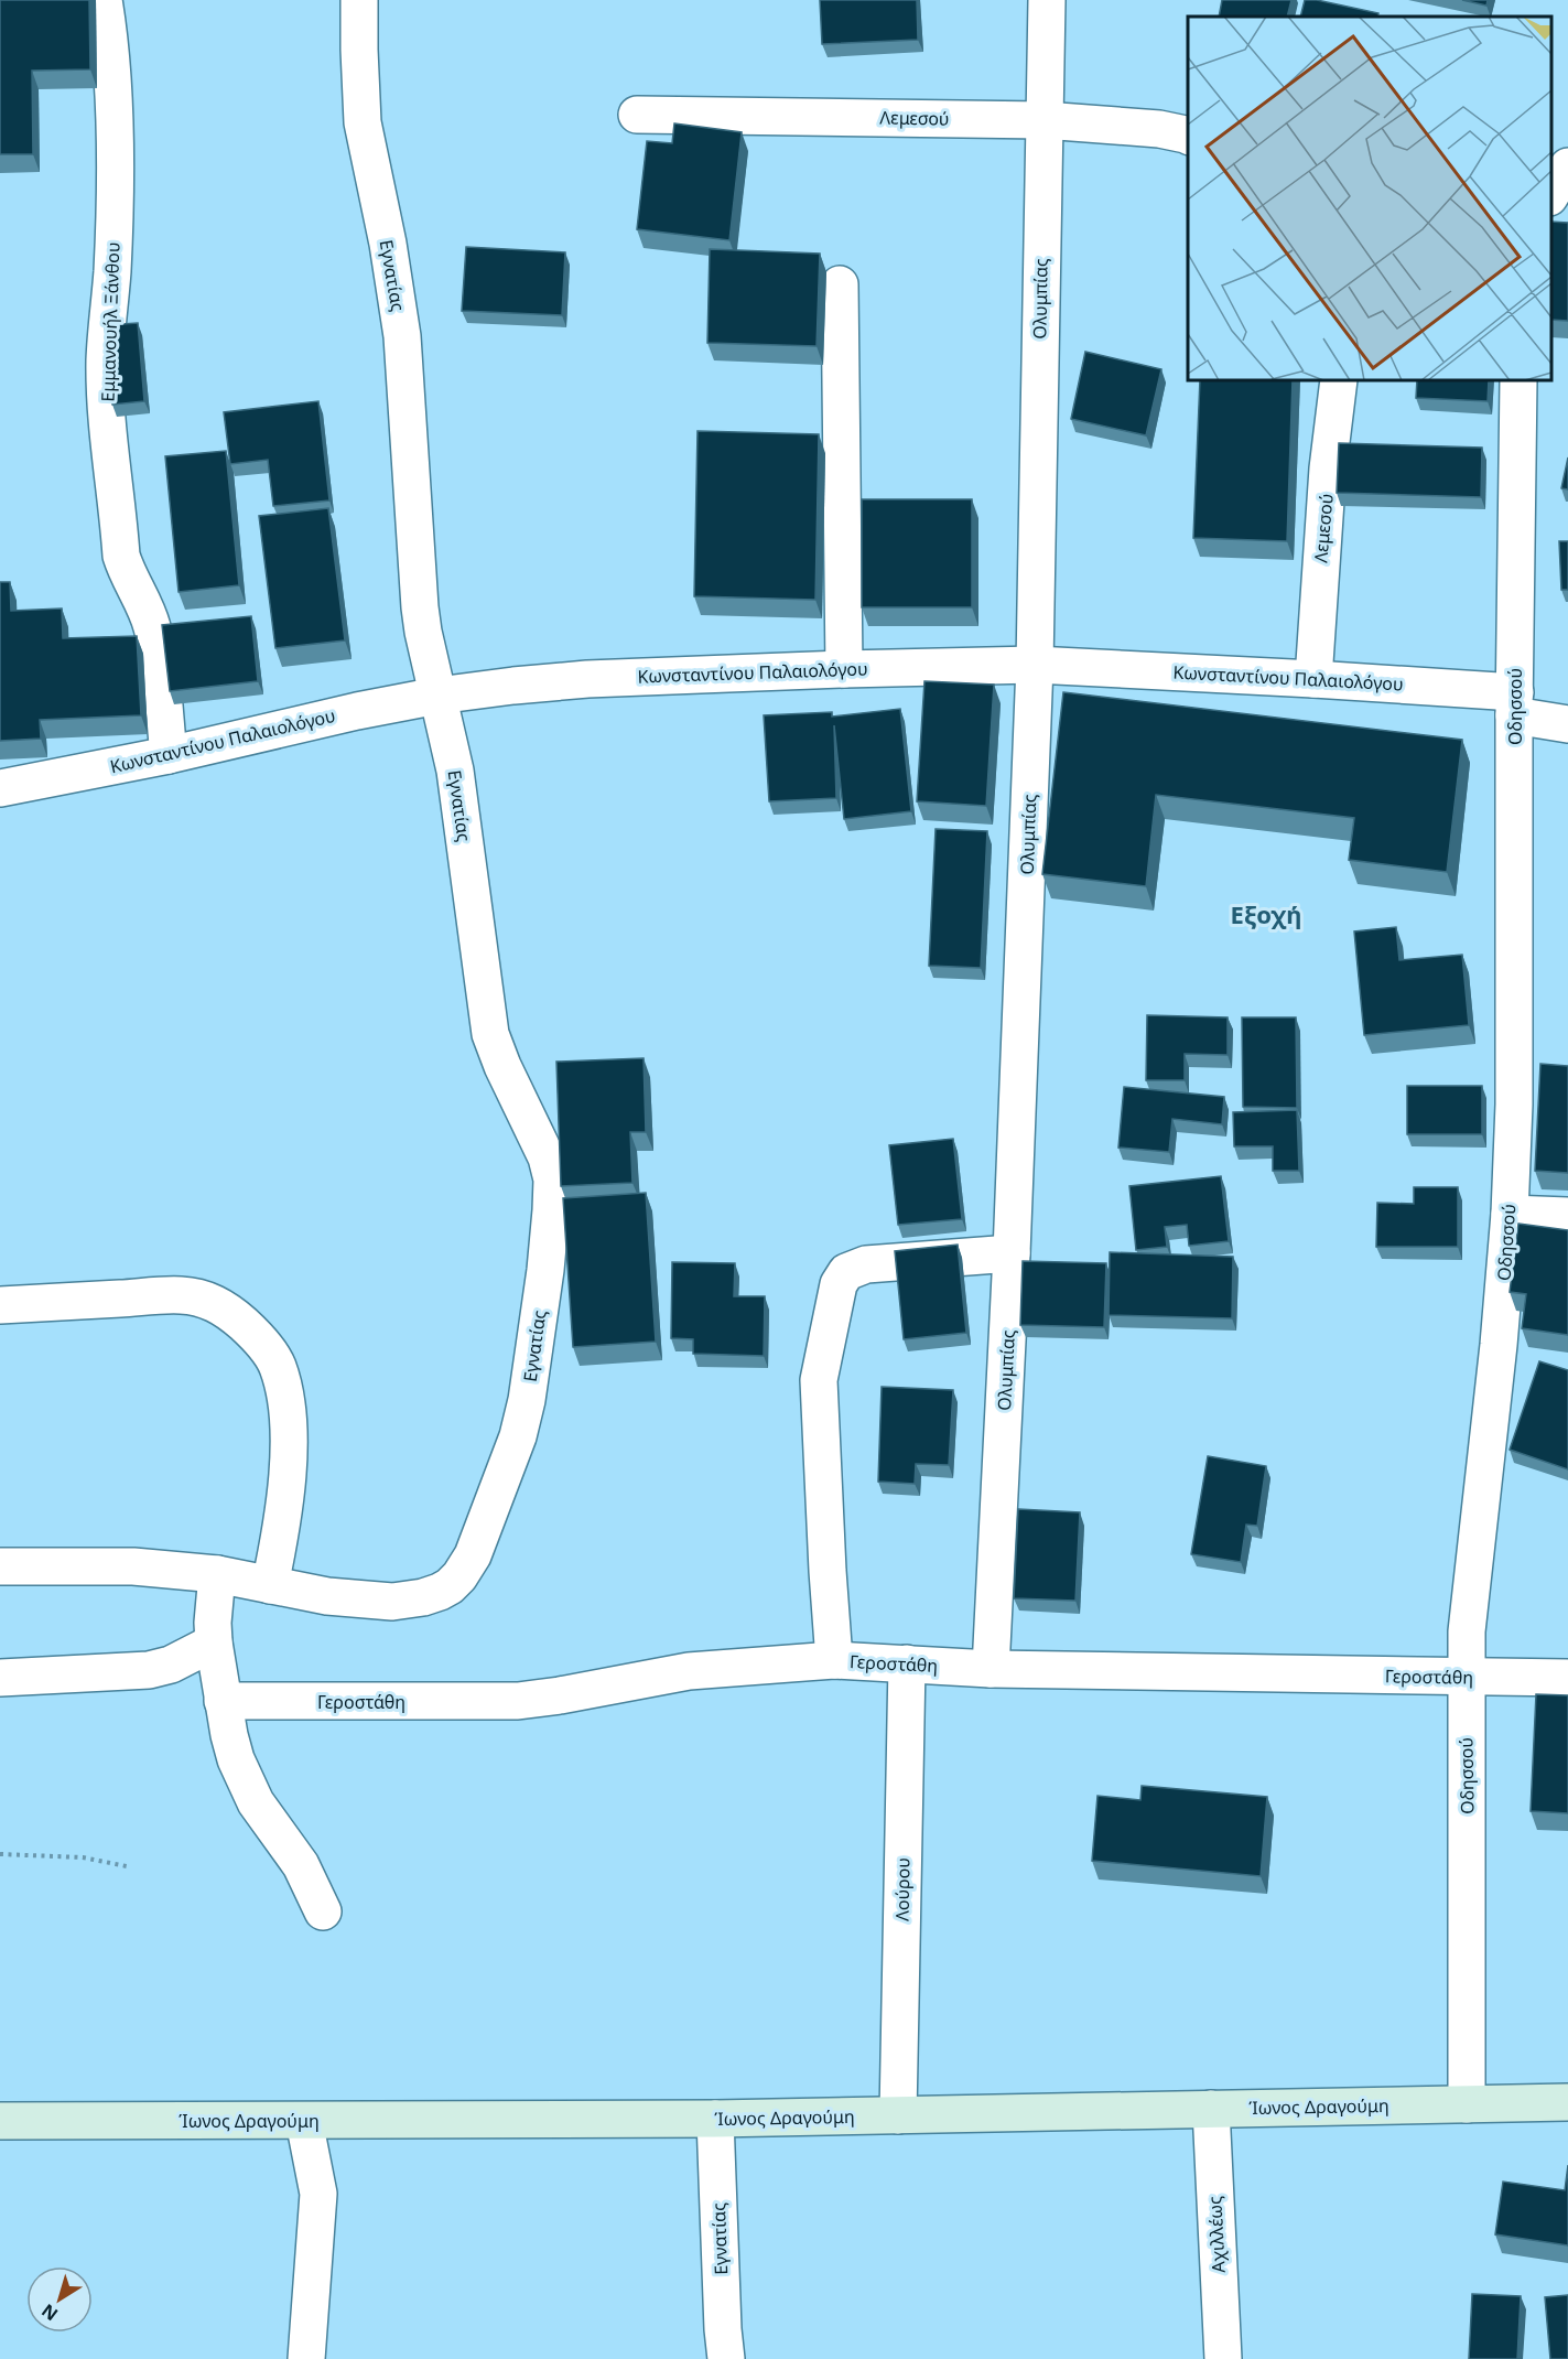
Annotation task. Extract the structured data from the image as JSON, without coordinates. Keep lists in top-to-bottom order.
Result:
{
  "streets": {
    "main road": ["Ίωνος Δραγούμη"],
    "street": [
      "Λεμεσού",
      "Εγνατίας",
      "Ολυμπίας",
      "Εμμανουήλ Ξάνθου",
      "Κωνσταντίνου Παλαιολόγου",
      "Οδησσού",
      "Γεροστάθη",
      "Λούρου",
      "Αχιλλέως"
    ]
  },
  "crossings": [
    ["Λεμεσού", "Ολυμπίας"],
    ["Λεμεσού", "Κωνσταντίνου Παλαιολόγου"],
    ["Εγνατίας", "Κωνσταντίνου Παλαιολόγου"],
    ["Εγνατίας", "Ίωνος Δραγούμη"],
    ["Ολυμπίας", "Κωνσταντίνου Παλαιολόγου"],
    ["Ολυμπίας", "Γεροστάθη"],
    ["Εμμανουήλ Ξάνθου", "Κωνσταντίνου Παλαιολόγου"],
    ["Κωνσταντίνου Παλαιολόγου", "Οδησσού"],
    ["Οδησσού", "Γεροστάθη"],
    ["Οδησσού", "Ίωνος Δραγούμη"],
    ["Γεροστάθη", "Λούρου"],
    ["Λούρου", "Ίωνος Δραγούμη"],
    ["Ίωνος Δραγούμη", "Αχιλλέως"]
  ],
  "districts": ["Εξοχή"],
  "north": "bottom left"
}
